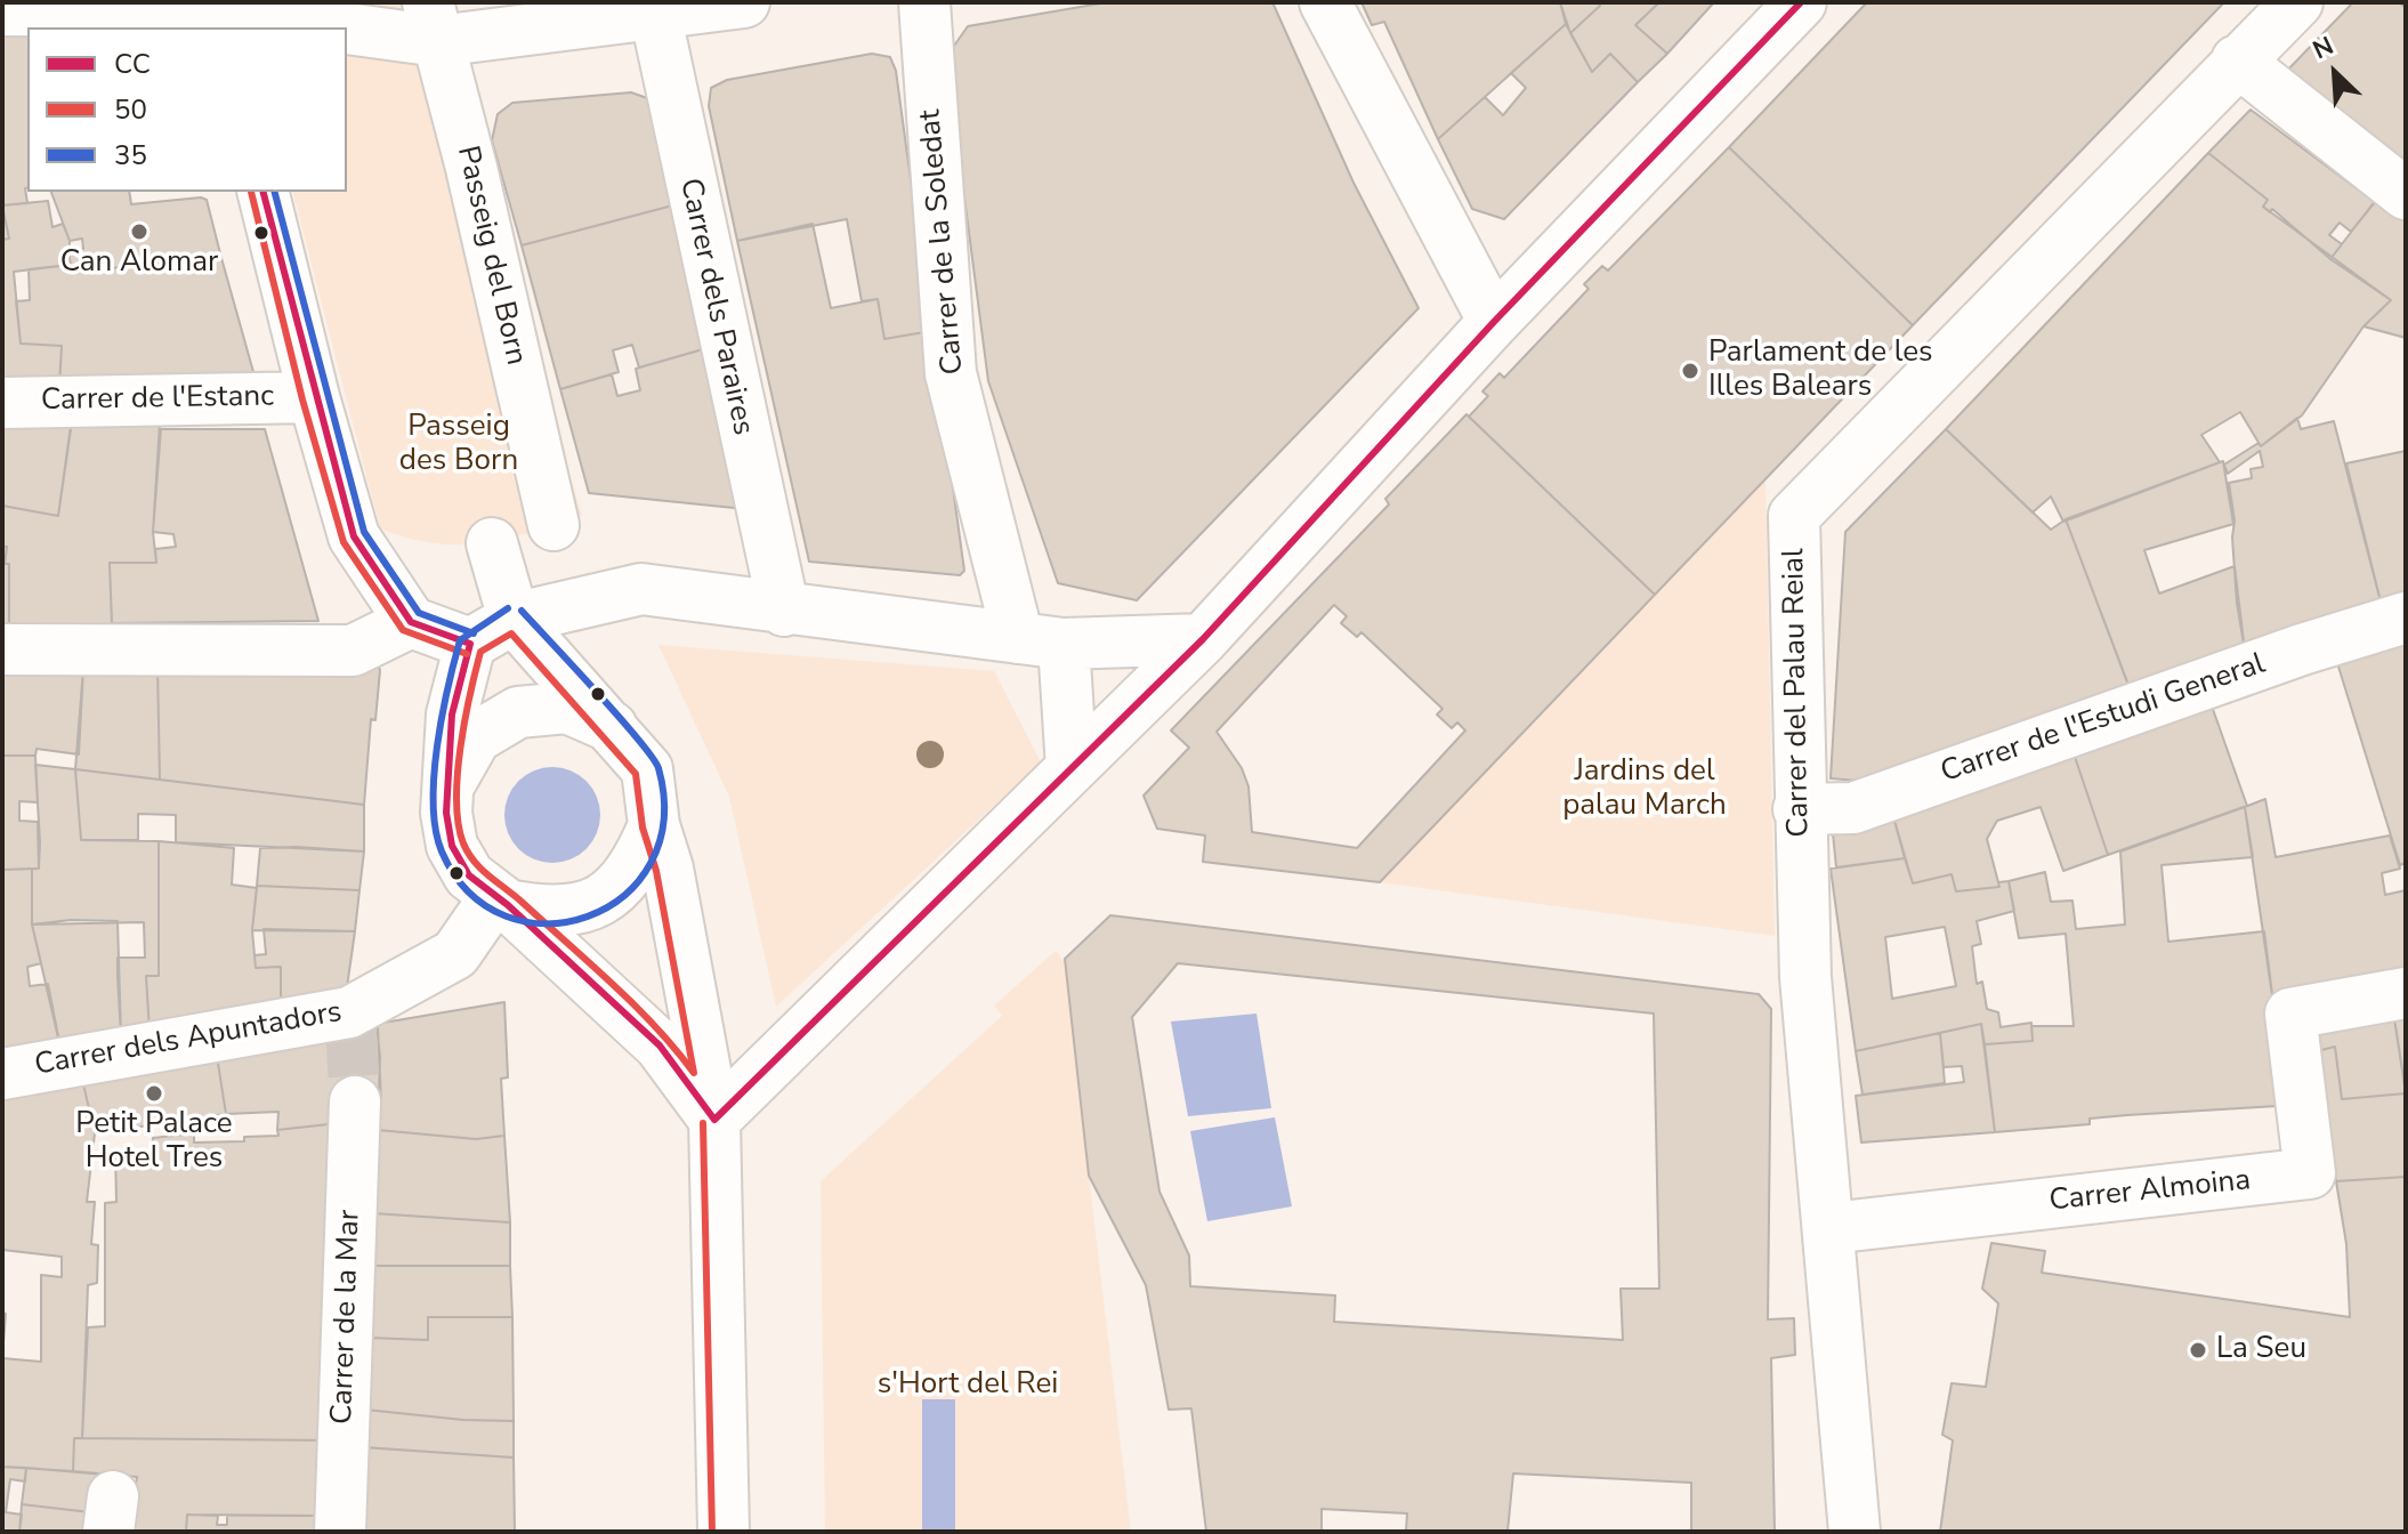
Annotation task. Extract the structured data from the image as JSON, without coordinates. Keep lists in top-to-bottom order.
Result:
{
  "streets": {
    "street": [
      "Carrer de la Soledat",
      "Passeig del Born",
      "Carrer dels Paraires",
      "Carrer de l'Estanc",
      "Carrer del Palau Reial",
      "Carrer de l'Estudi General",
      "Carrer dels Apuntadors",
      "Carrer Almoina",
      "Carrer de la Mar"
    ]
  },
  "crossings": [
    ["Carrer del Palau Reial", "Carrer de l'Estudi General"],
    ["Carrer del Palau Reial", "Carrer Almoina"]
  ],
  "parks": ["Passeig des Born", "Jardins del palau March", "s'Hort del Rei"],
  "places": [
    "Can Alomar",
    "Parlament de les Illes Balears",
    "Petit Palace Hotel Tres",
    "La Seu"
  ],
  "lines": ["transit line CC", "transit line 50", "transit line 35"],
  "legend": ["CC", "50", "35"],
  "north": "top left"
}
